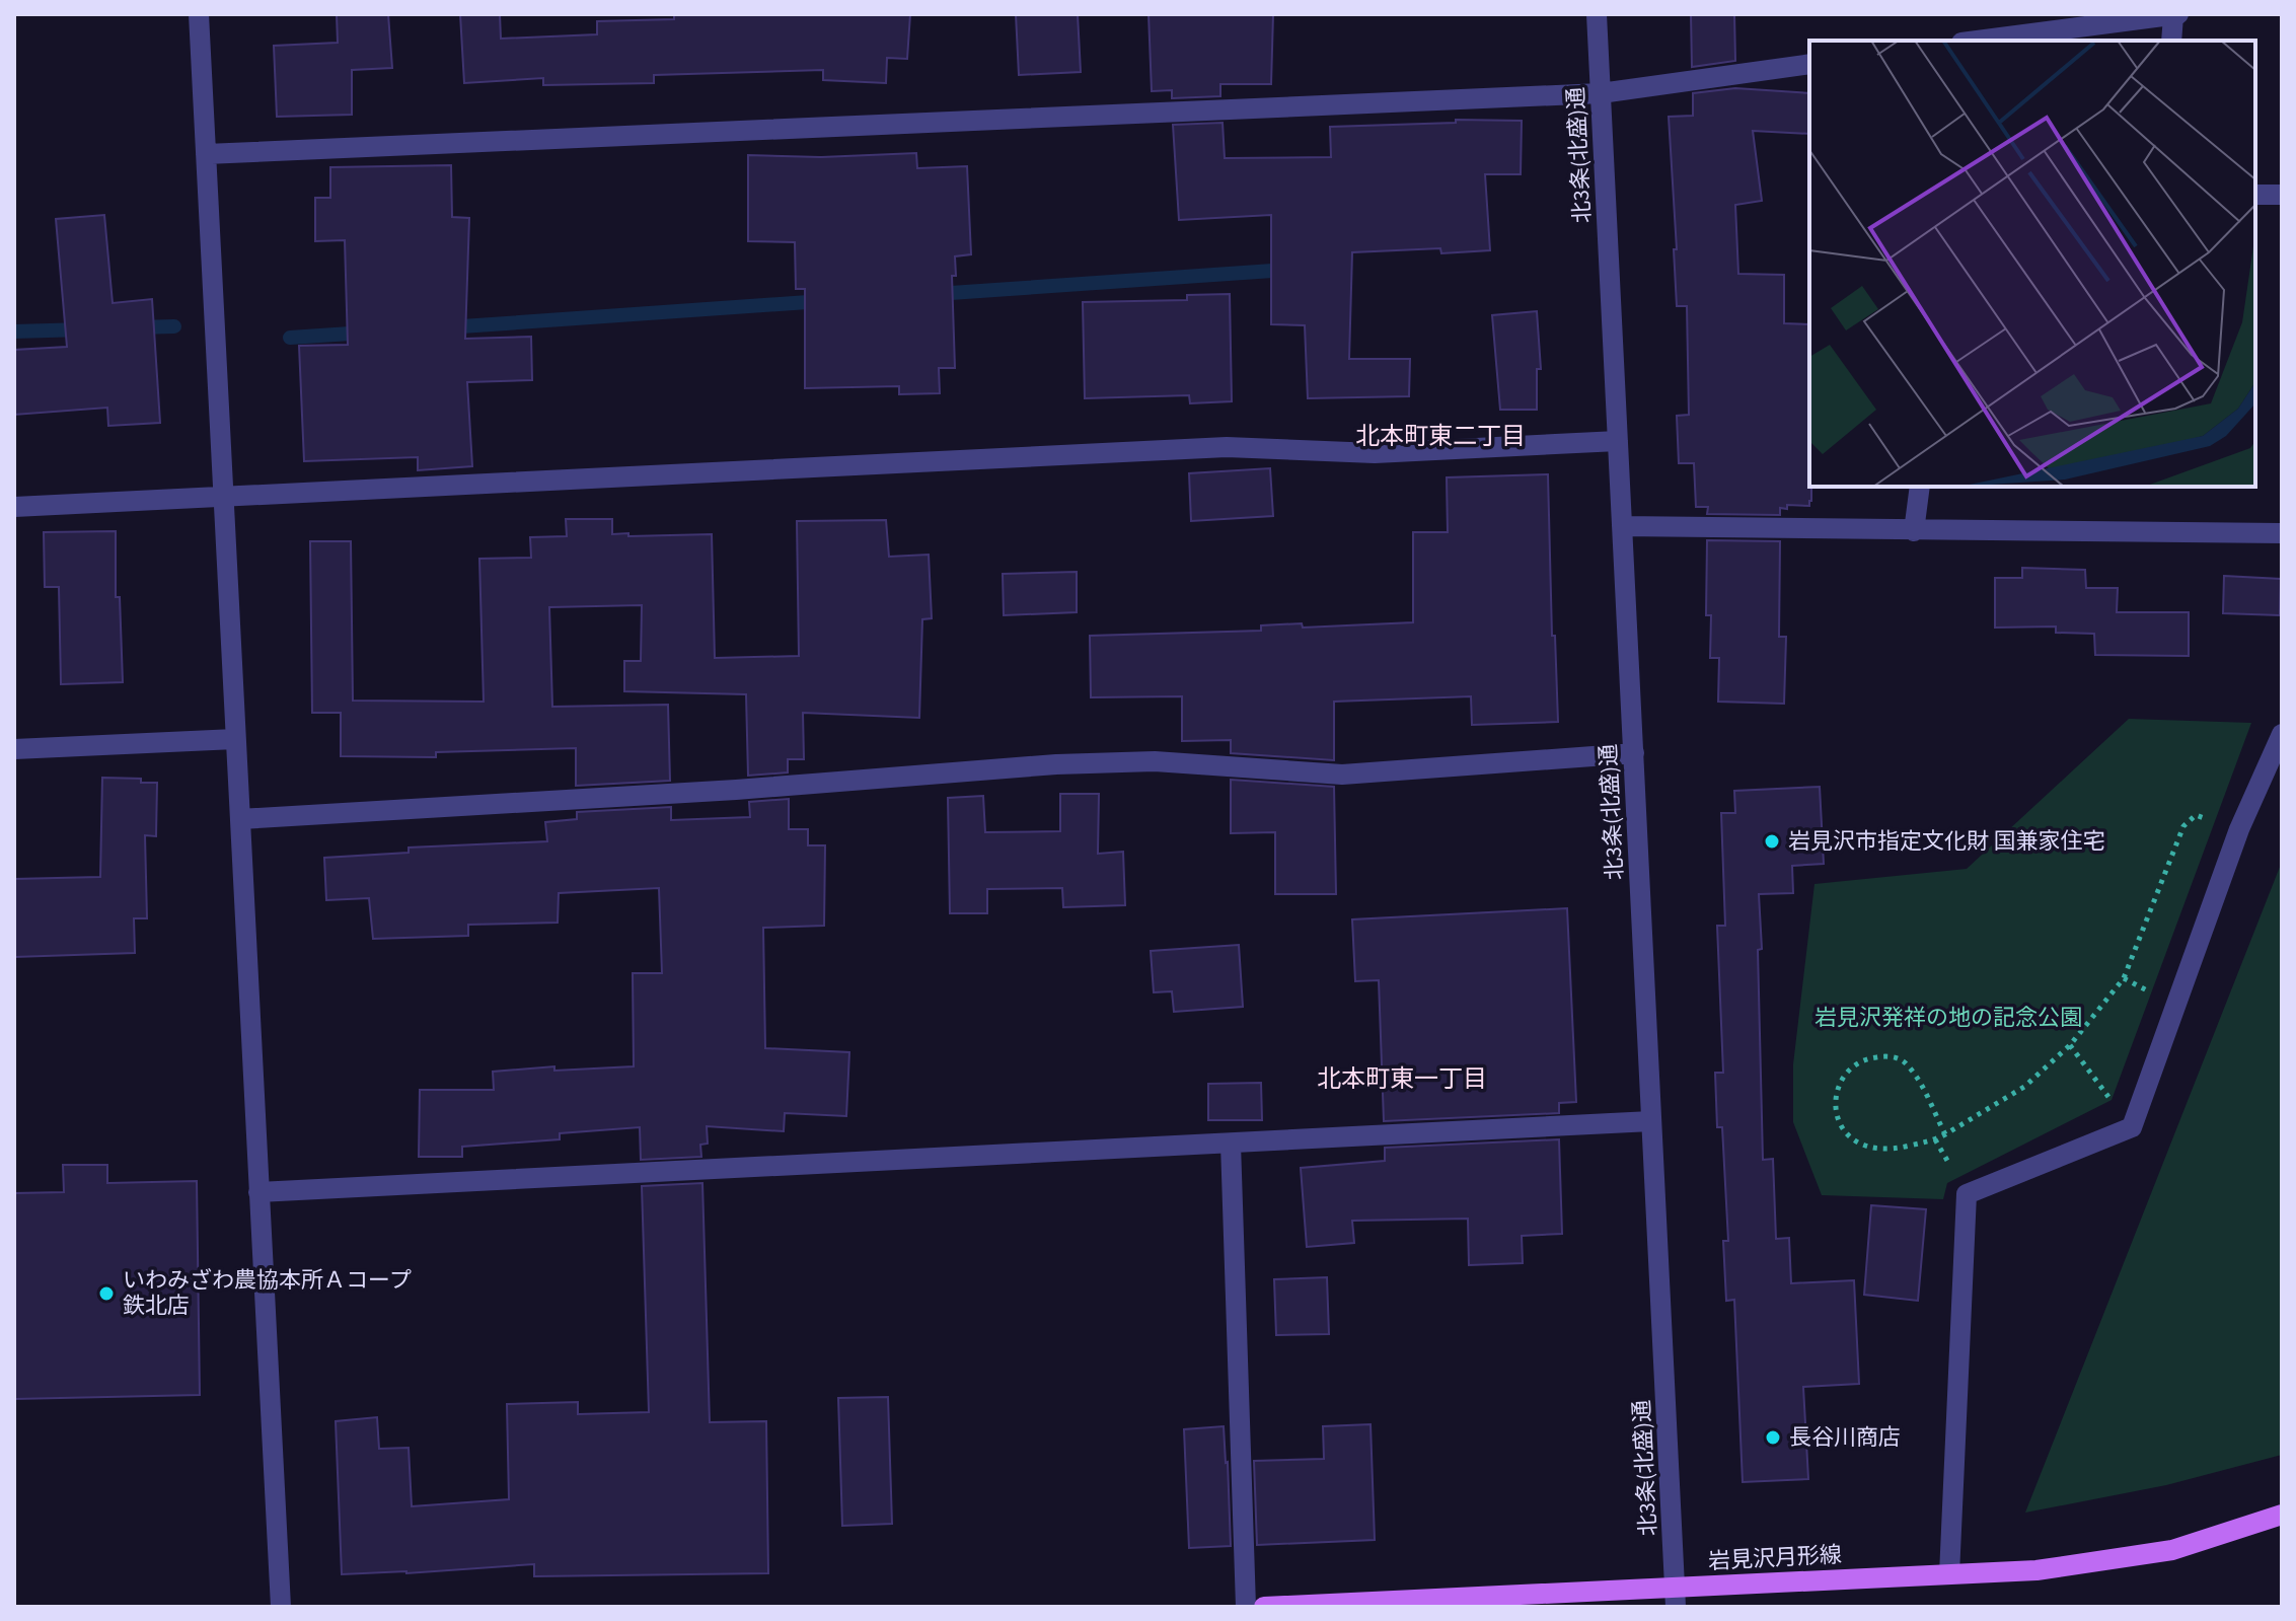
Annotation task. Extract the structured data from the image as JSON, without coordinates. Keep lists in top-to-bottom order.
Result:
{
  "streets": {
    "main road": ["岩見沢月形線"],
    "street": ["北3条(北盛)通"]
  },
  "crossings": [
    ["北3条(北盛)通", "岩見沢月形線"]
  ],
  "districts": ["北本町東二丁目", "北本町東一丁目"],
  "parks": ["岩見沢発祥の地の記念公園"],
  "places": ["岩見沢市指定文化財 国兼家住宅", "いわみざわ農協本所Ａコープ 鉄北店", "長谷川商店"]
}
